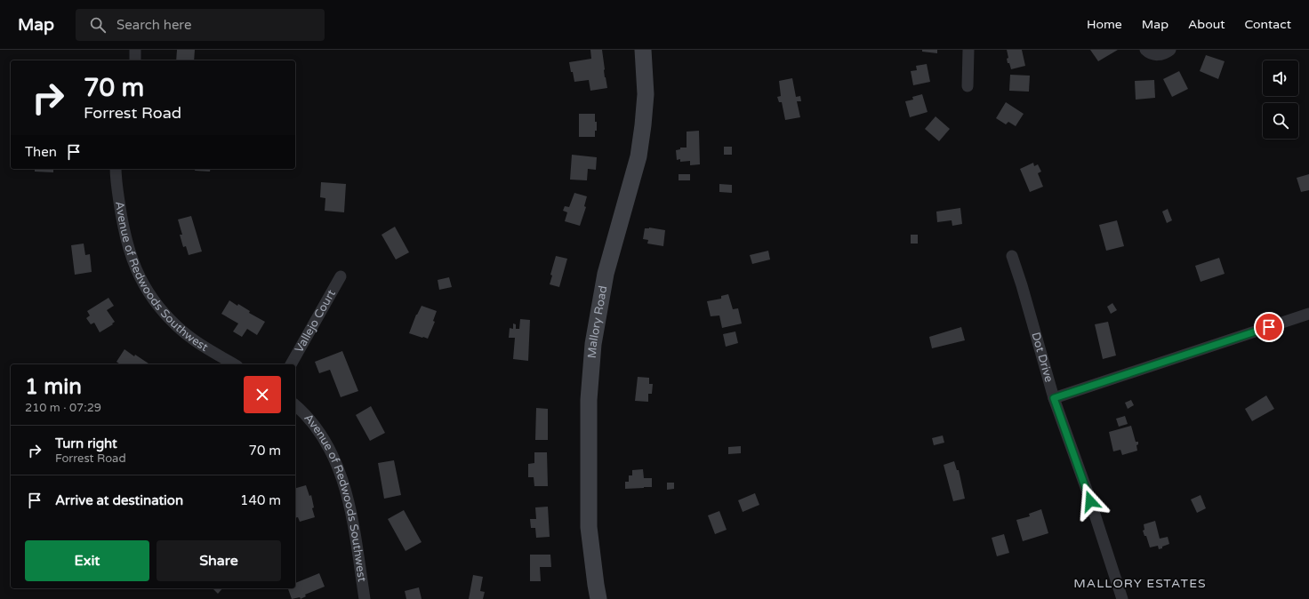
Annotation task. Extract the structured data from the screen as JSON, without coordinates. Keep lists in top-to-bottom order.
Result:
{
  "streets": {
    "street": [
      "Avenue of Redwoods Southwest",
      "Vallejo Court",
      "Mallory Road",
      "Dot Drive"
    ]
  },
  "districts": ["MALLORY ESTATES"],
  "page": {
    "header": "Map",
    "search": "Search here",
    "nav": [
      "Home",
      "Map",
      "About",
      "Contact"
    ],
    "turn": ["70 m", "Forrest Road"],
    "then": "Then",
    "heading": ["1 min", "210 m · 07:29"],
    "list": [
      {
        "name": "Turn right",
        "note": "Forrest Road",
        "value": "70 m"
      },
      {
        "name": "Arrive at destination",
        "value": "140 m"
      }
    ],
    "buttons": ["Exit", "Share"]
  }
}
